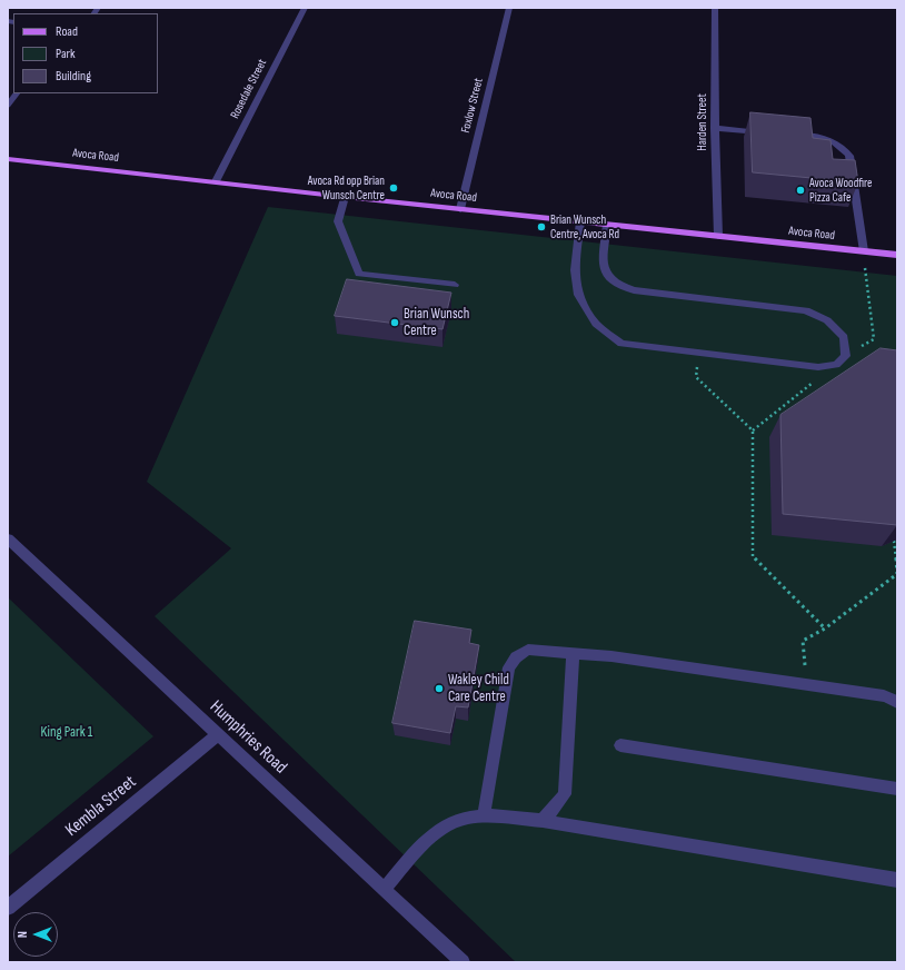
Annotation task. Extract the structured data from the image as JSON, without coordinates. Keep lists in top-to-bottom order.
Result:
{
  "streets": {
    "main road": ["Avoca Road"],
    "street": [
      "Rosedale Street",
      "Foxlow Street",
      "Harden Street",
      "Humphries Road",
      "Kembla Street"
    ]
  },
  "crossings": [
    ["Rosedale Street", "Avoca Road"],
    ["Foxlow Street", "Avoca Road"],
    ["Harden Street", "Avoca Road"],
    ["Humphries Road", "Kembla Street"]
  ],
  "parks": ["King Park 1"],
  "places": [
    "Avoca Rd opp Brian Wunsch Centre",
    "Avoca Woodfire Pizza Cafe",
    "Brian Wunsch Centre, Avoca Rd",
    "Brian Wunsch Centre",
    "Wakley Child Care Centre"
  ],
  "legend": ["Road", "Park", "Building"],
  "north": "left"
}
